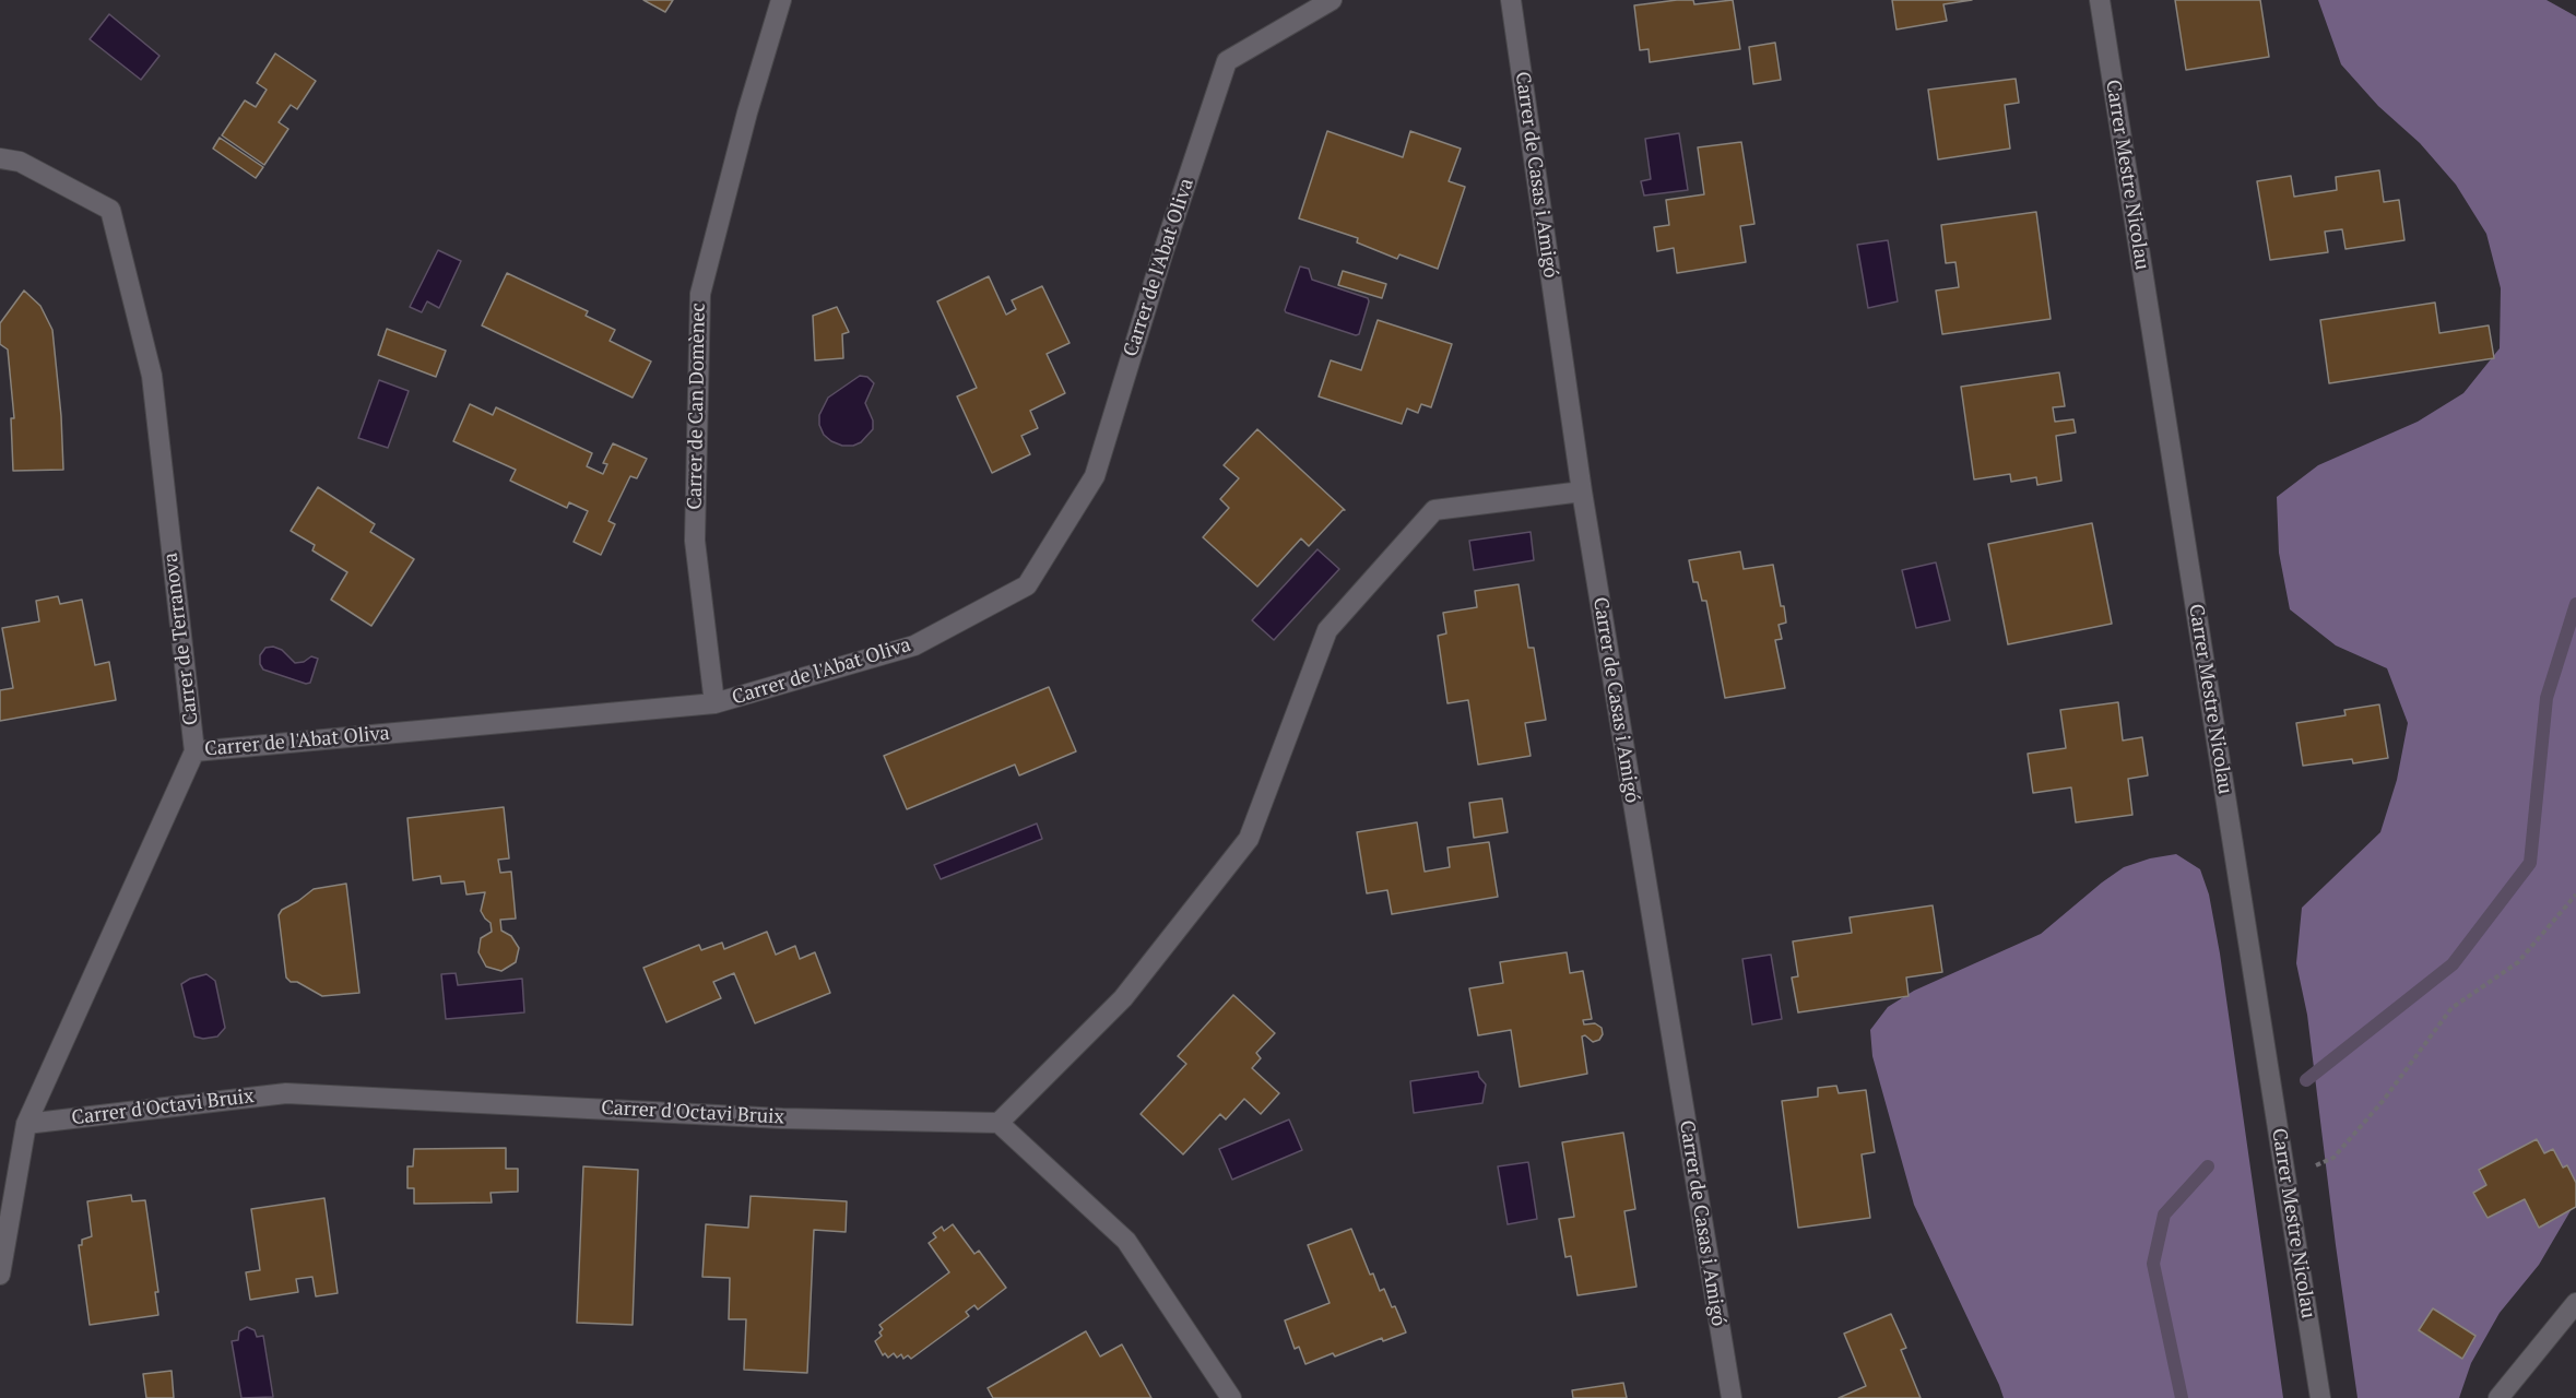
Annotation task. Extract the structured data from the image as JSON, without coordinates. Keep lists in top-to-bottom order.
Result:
{
  "streets": {
    "street": [
      "Carrer de Casas i Amigó",
      "Carrer Mestre Nicolau",
      "Carrer de l'Abat Oliva",
      "Carrer de Can Domènec",
      "Carrer de Terranova",
      "Carrer d'Octavi Bruix"
    ]
  },
  "crossings": [
    ["Carrer de l'Abat Oliva", "Carrer de Can Domènec"],
    ["Carrer de l'Abat Oliva", "Carrer de Terranova"],
    ["Carrer de Terranova", "Carrer d'Octavi Bruix"]
  ]
}
